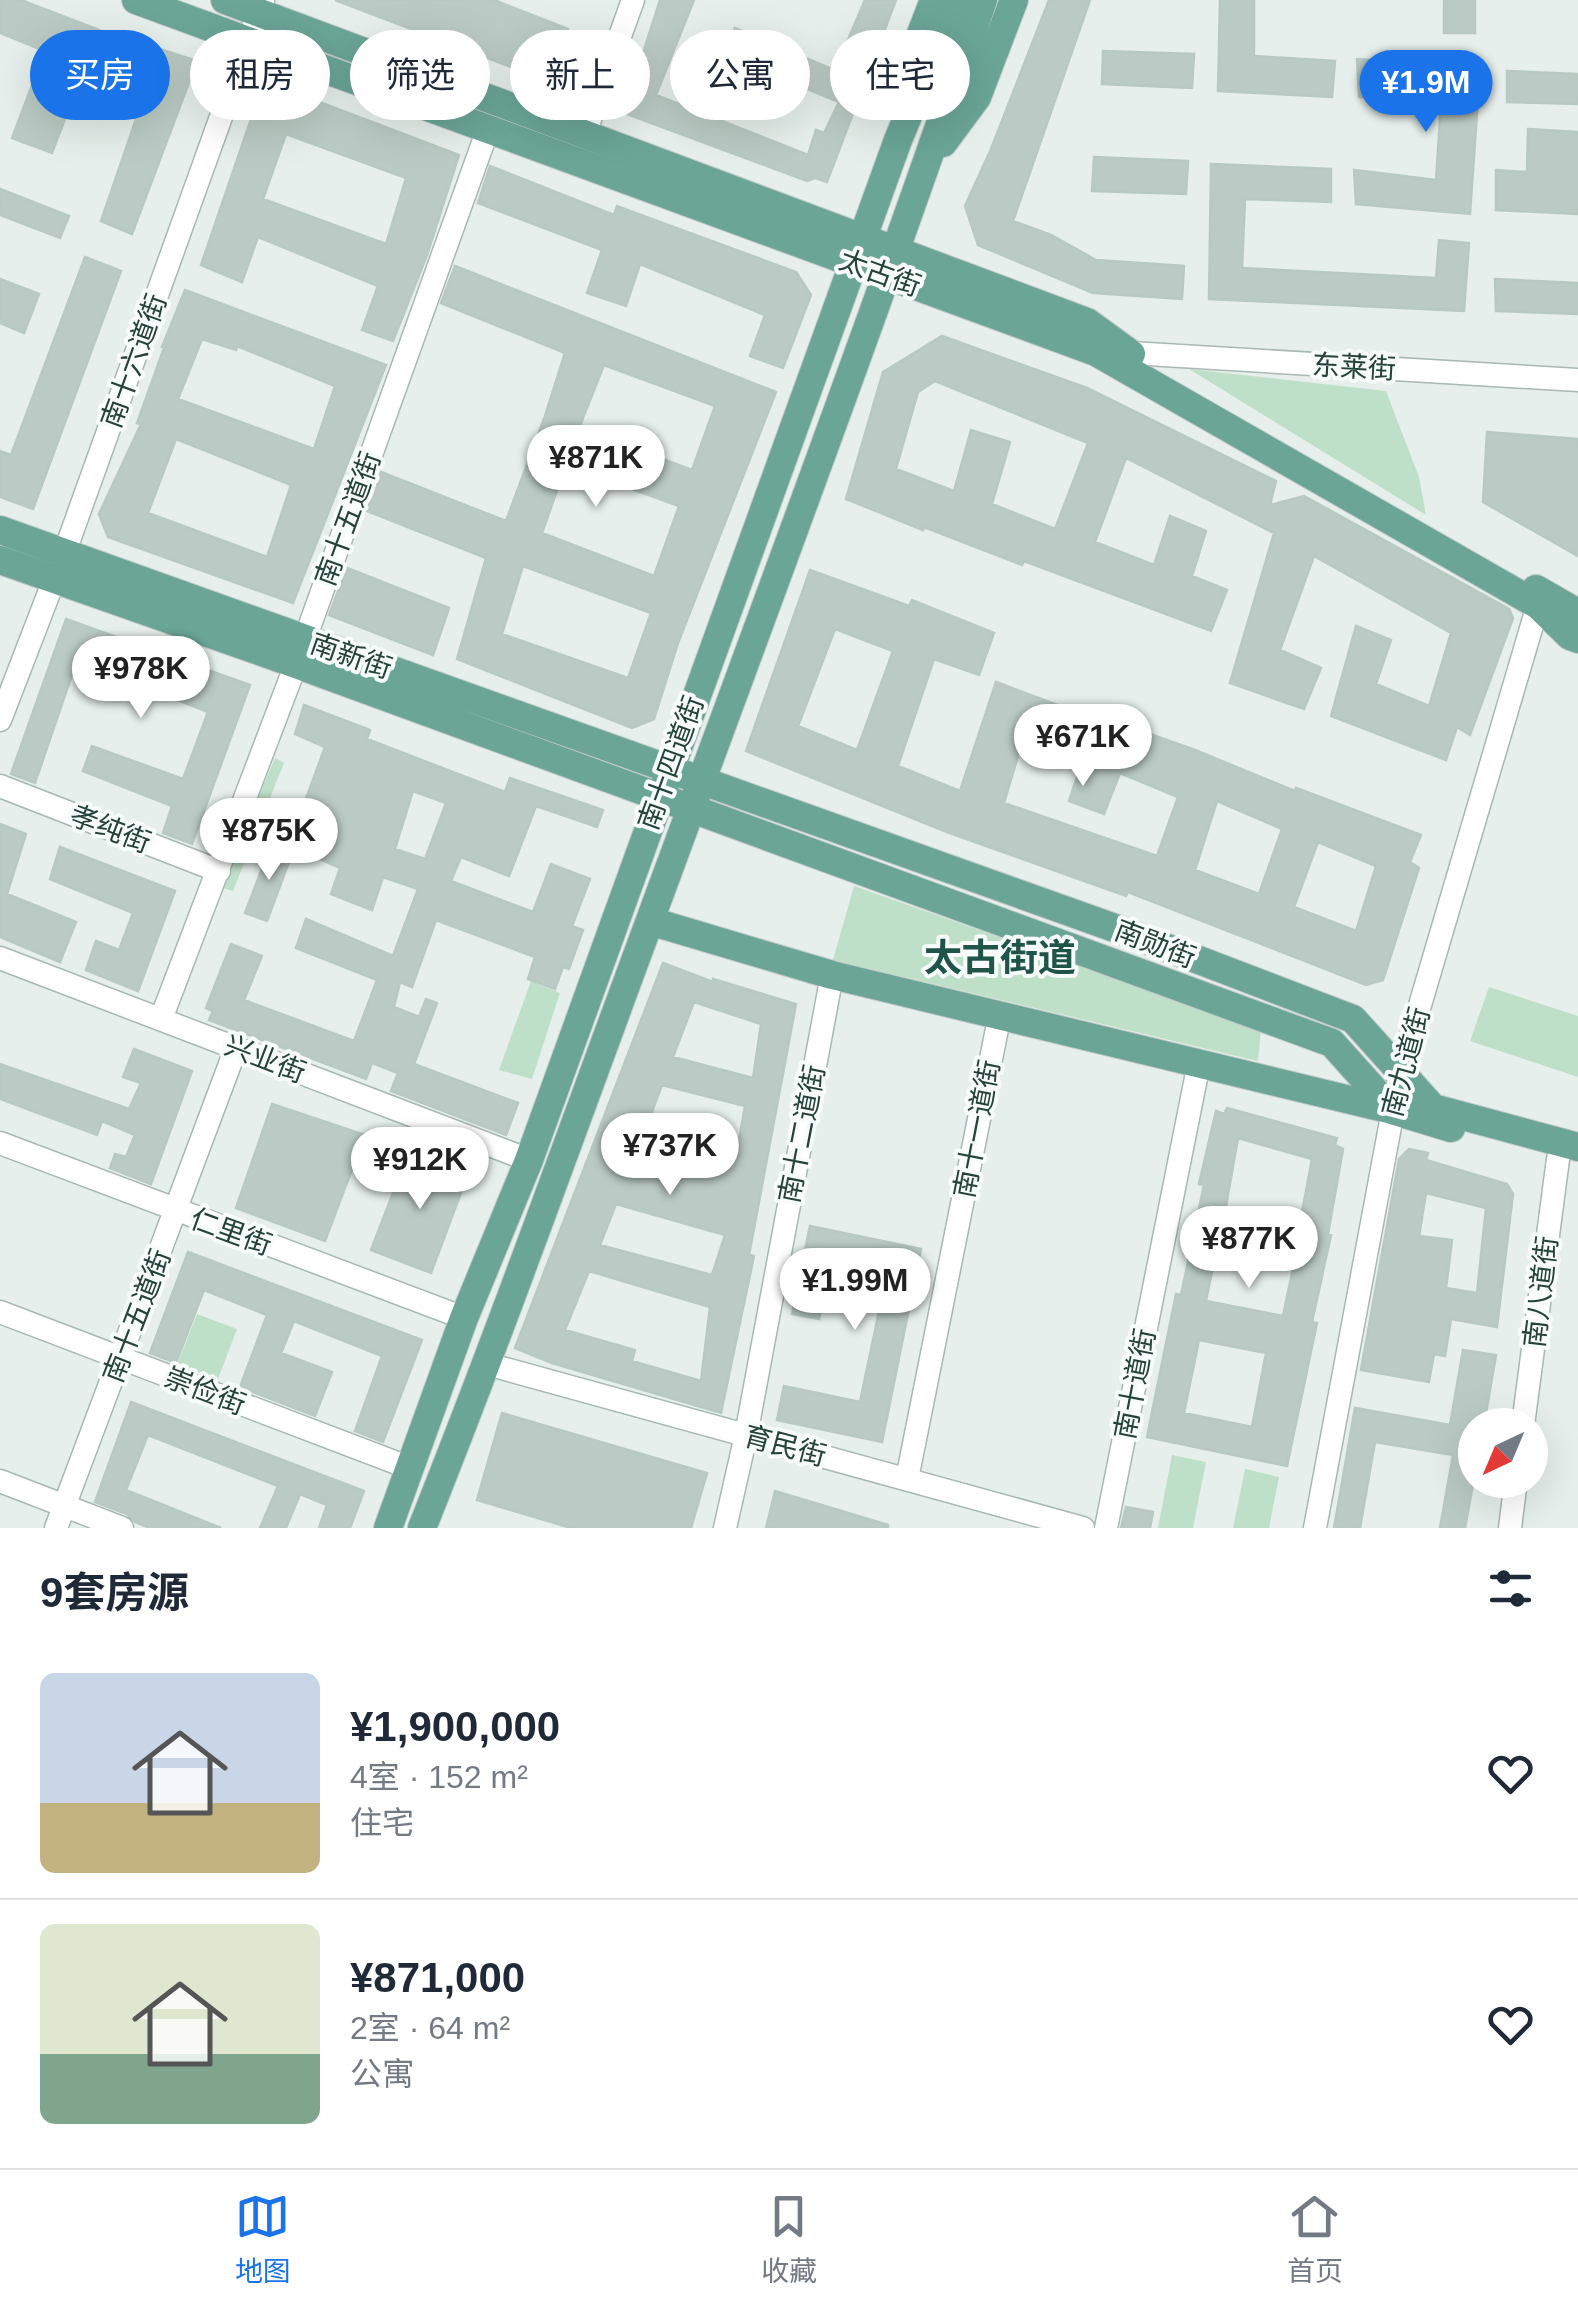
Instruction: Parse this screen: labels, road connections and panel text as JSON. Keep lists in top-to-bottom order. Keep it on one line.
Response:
{"streets":{"main road":["太古街","南新街","南十四道街","南勋街"],"street":["南十六道街","东莱街","南十五道街","孝纯街","兴业街","南九道街","南十一道街","南十二道街","仁里街","南八道街","南十道街","崇俭街","育民街"]},"crossings":[["太古街","南十六道街"],["太古街","东莱街"],["太古街","南十五道街"],["太古街","南十四道街"],["太古街","南九道街"],["南十六道街","南新街"],["南十五道街","南新街"],["南十五道街","孝纯街"],["南十五道街","兴业街"],["南十五道街","仁里街"],["南十五道街","崇俭街"],["南新街","南十四道街"],["南新街","南勋街"],["南十四道街","兴业街"],["南十四道街","仁里街"],["南十四道街","崇俭街"],["南勋街","南九道街"],["南勋街","南八道街"],["南十一道街","育民街"],["南十二道街","育民街"]],"districts":["太古街道"],"north":"bottom left","page":{"chip":["买房","租房","筛选","新上","公寓","住宅"],"price":["¥1.9M","¥871K","¥978K","¥671K","¥875K","¥737K","¥912K","¥877K","¥1.99M"],"heading":"9套房源","list":[{"name":"¥1,900,000","note":"4室 · 152 m² · 住宅"},{"name":"¥871,000","note":"2室 · 64 m² · 公寓"}],"tabs":["地图","收藏","首页"]}}
